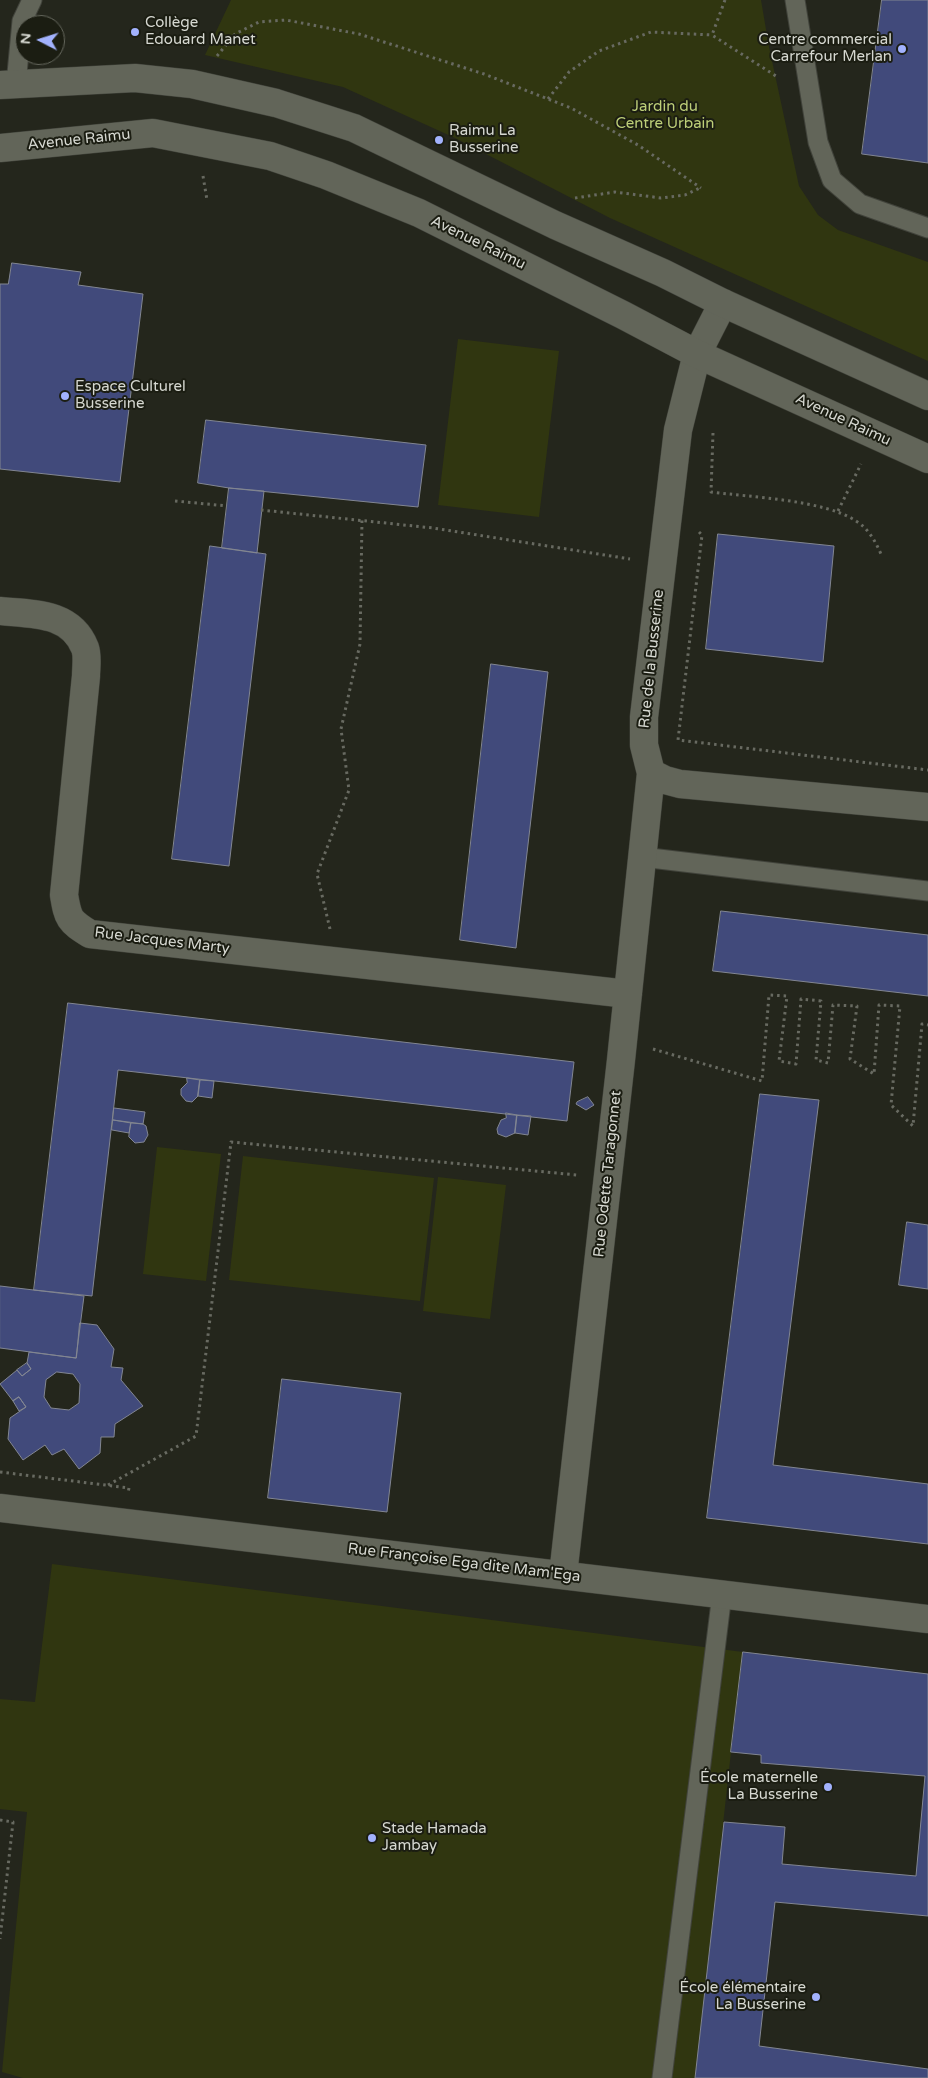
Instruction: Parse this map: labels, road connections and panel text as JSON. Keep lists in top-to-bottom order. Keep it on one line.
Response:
{"streets":{"street":["Avenue Raimu","Rue de la Busserine","Rue Jacques Marty","Rue Odette Taragonnet","Rue Françoise Ega dite Mam'Ega"]},"crossings":[["Avenue Raimu","Rue de la Busserine"],["Rue de la Busserine","Rue Odette Taragonnet"],["Rue Jacques Marty","Rue Odette Taragonnet"],["Rue Odette Taragonnet","Rue Françoise Ega dite Mam'Ega"]],"parks":["Jardin du Centre Urbain"],"places":["Collège Edouard Manet","Centre commercial Carrefour Merlan","Raimu La Busserine","Espace Culturel Busserine","École maternelle La Busserine","Stade Hamada Jambay","École élémentaire La Busserine"],"north":"left"}
